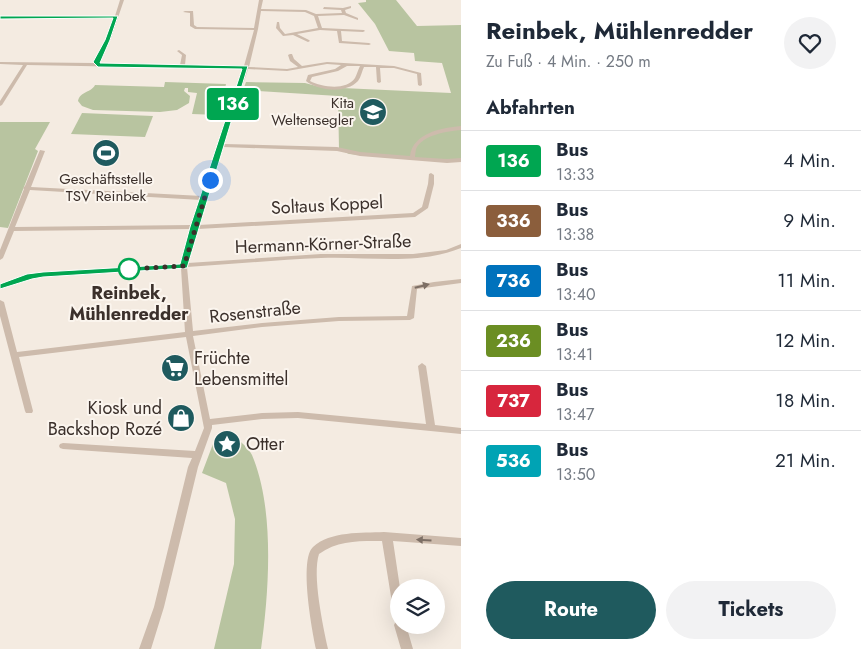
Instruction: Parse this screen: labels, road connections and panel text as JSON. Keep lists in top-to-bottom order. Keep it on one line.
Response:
{"streets":{"street":["Soltaus Koppel","Hermann-Körner-Straße","Rosenstraße"]},"one_way":["Rosenstraße"],"places":{"school or university":["Kita Weltensegler"],"sports":["Geschäftsstelle TSV Reinbek"],"other":["Reinbek, Mühlenredder"],"supermarket":["Früchte Lebensmittel"],"shop":["Kiosk und Backshop Rozé"],"place":["Otter"]},"lines":["bus line 136"],"page":{"on_map":"136","heading":[["Reinbek, Mühlenredder","Zu Fuß · 4 Min. · 250 m"],"Abfahrten"],"list":[{"mark":"136","name":"Bus","note":"13:33","value":"4 Min."},{"mark":"336","name":"Bus","note":"13:38","value":"9 Min."},{"mark":"736","name":"Bus","note":"13:40","value":"11 Min."},{"mark":"236","name":"Bus","note":"13:41","value":"12 Min."},{"mark":"737","name":"Bus","note":"13:47","value":"18 Min."},{"mark":"536","name":"Bus","note":"13:50","value":"21 Min."}],"buttons":["Route","Tickets"]}}
